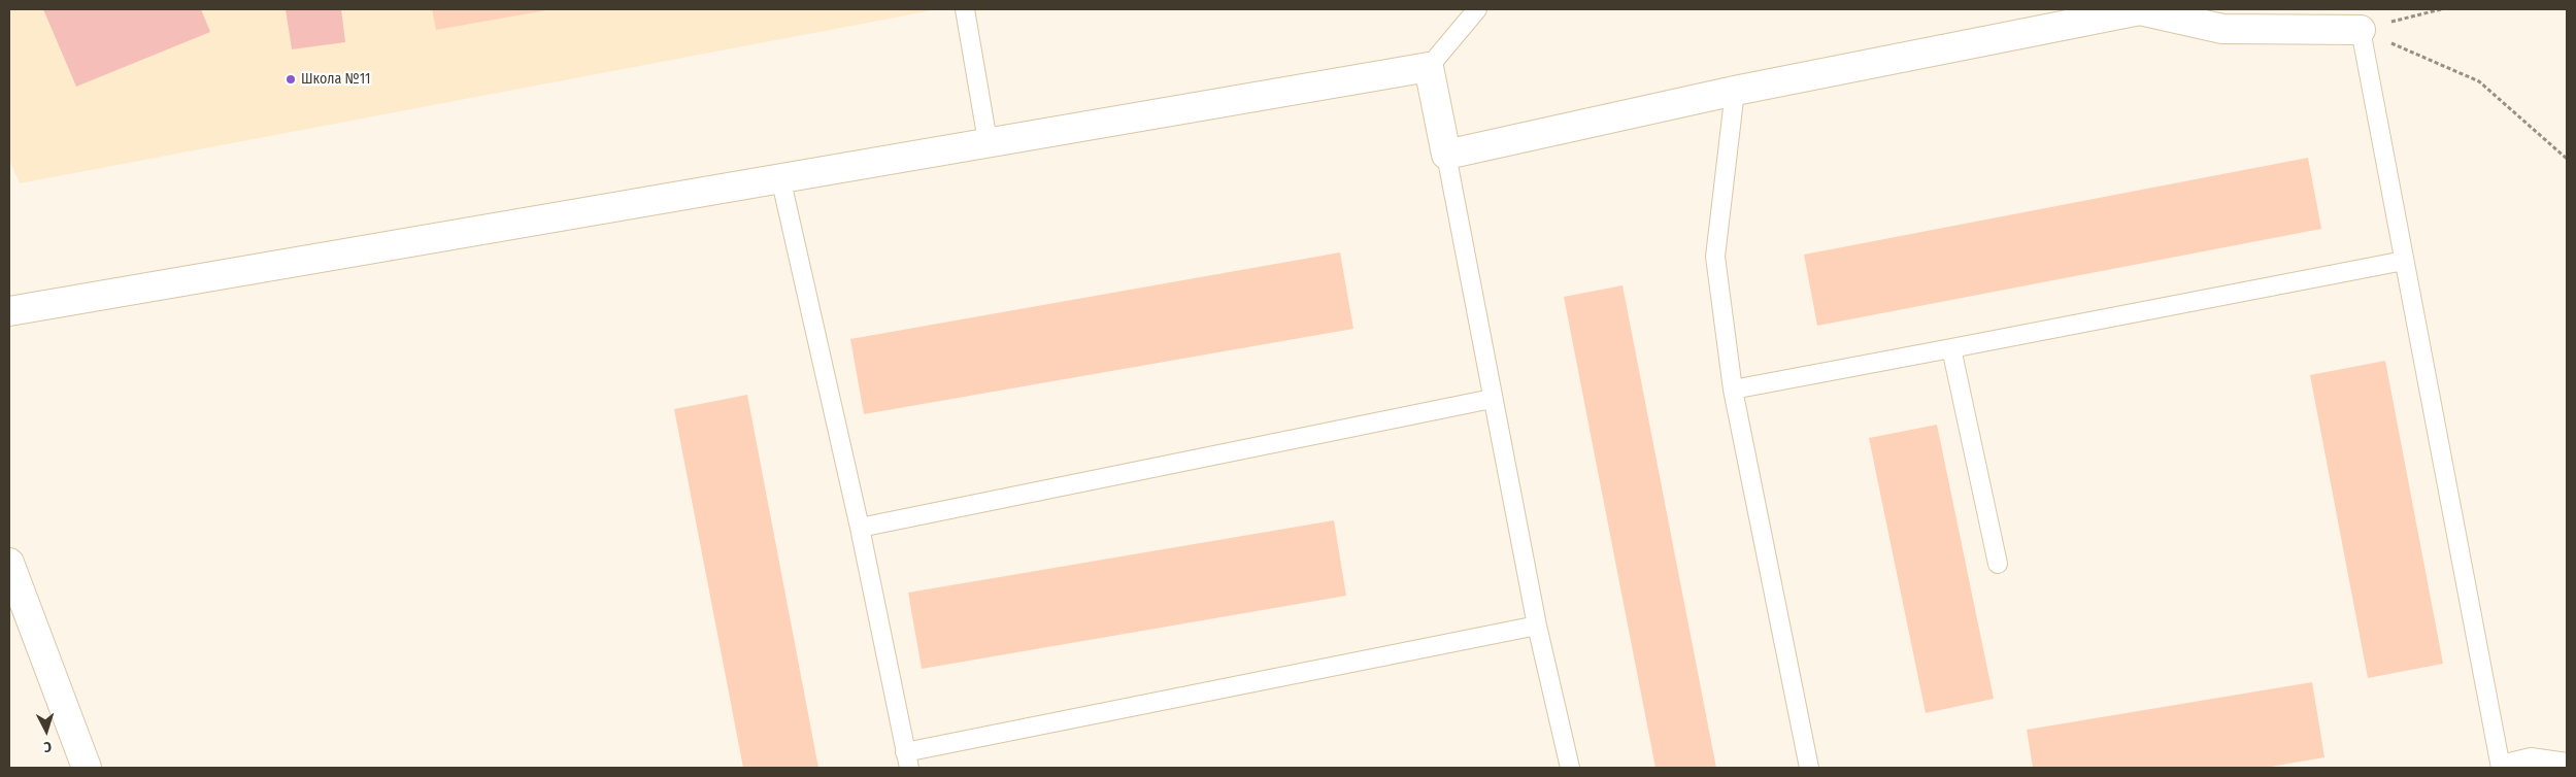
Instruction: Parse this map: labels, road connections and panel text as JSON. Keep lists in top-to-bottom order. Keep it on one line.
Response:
{"places":["Школа №11"],"north":"bottom"}
